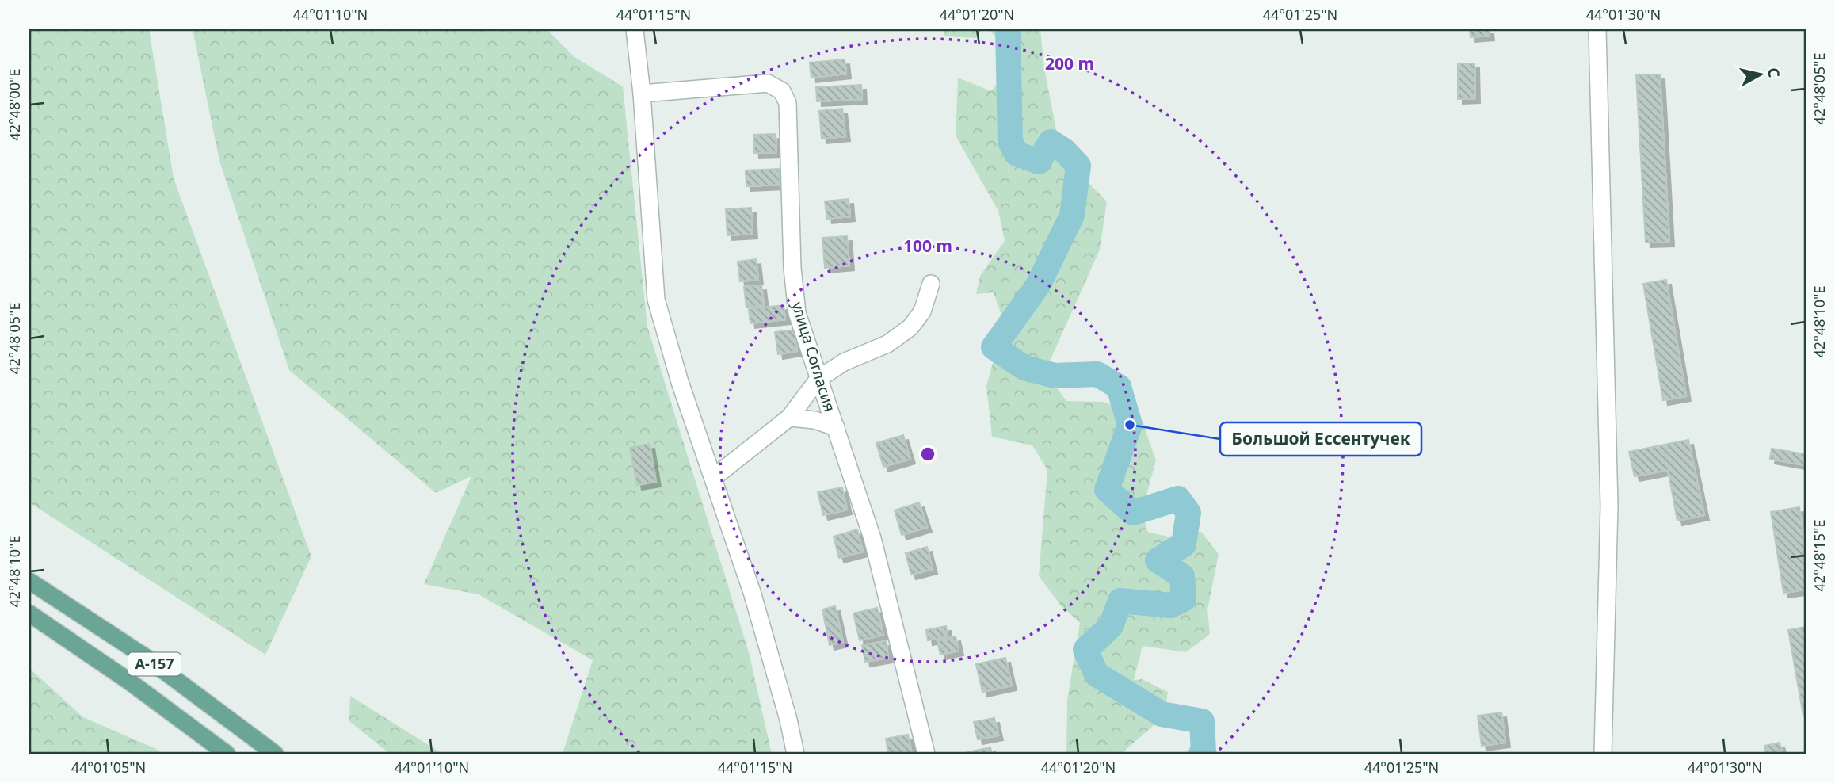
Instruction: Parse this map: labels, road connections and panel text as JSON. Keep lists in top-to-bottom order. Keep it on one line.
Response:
{"streets":{"main road":["А-157"],"street":["улица Согласия"]},"places":["Большой Ессентучек"],"north":"right","coordinates":["44°01'10\"N","44°01'15\"N","44°01'20\"N","44°01'25\"N","44°01'30\"N","42°48'05\"E","42°48'00\"E","42°48'10\"E","42°48'15\"E","44°01'05\"N"],"rings":["200 m","100 m"]}
